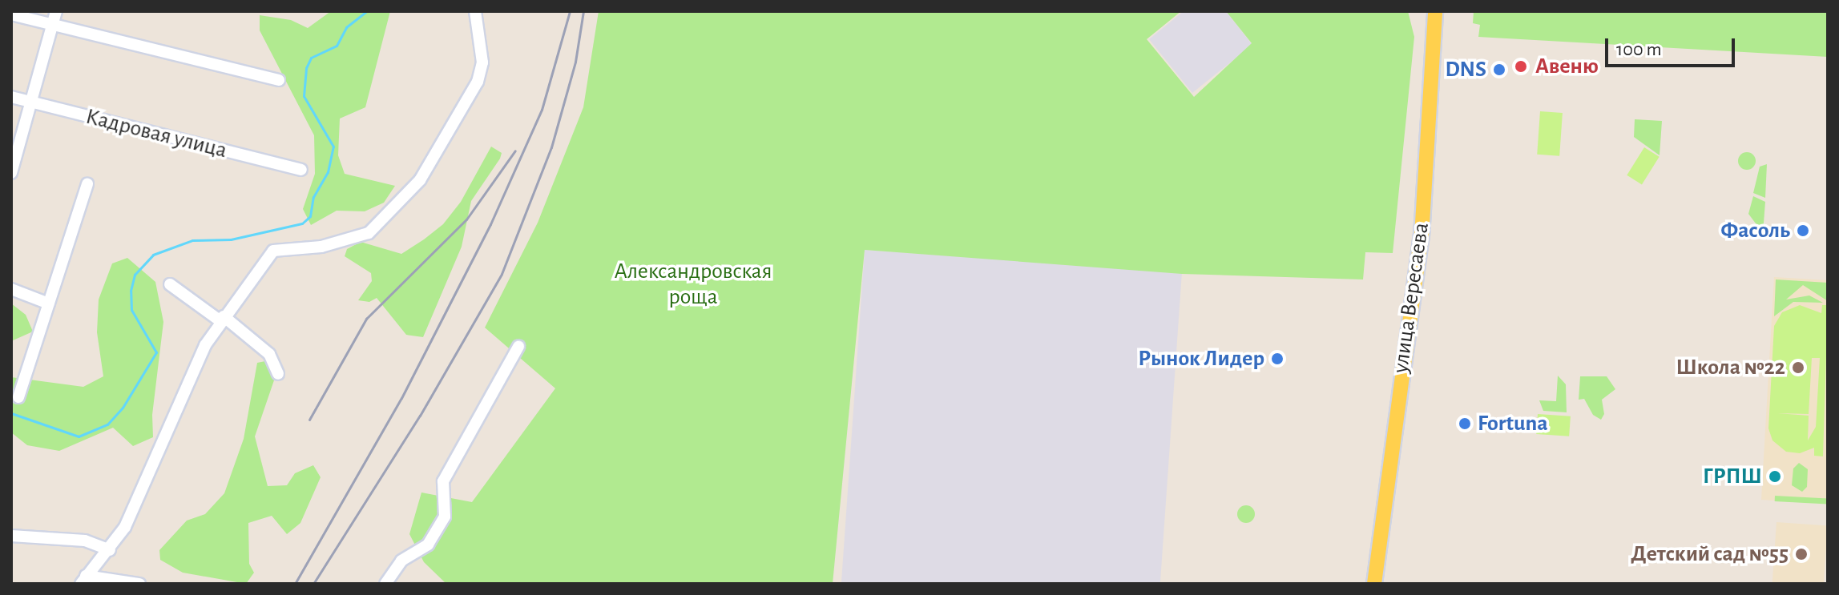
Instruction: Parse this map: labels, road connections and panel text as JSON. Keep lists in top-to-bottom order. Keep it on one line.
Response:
{"streets":{"main road":["улица Вересаева"],"street":["Кадровая улица"]},"parks":["Александровская роща"],"places":["Авеню","DNS","Фасоль","Рынок Лидер","Школа №22","Fortuna","ГРПШ","Детский сад №55"],"scale_bar":"100 m"}
